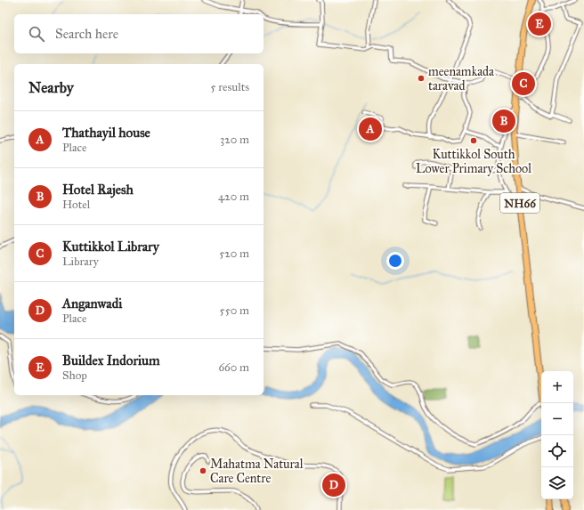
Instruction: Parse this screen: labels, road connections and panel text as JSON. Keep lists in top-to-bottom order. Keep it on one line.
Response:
{"streets":{"highway":["NH66"]},"places":["meenamkada taravad","Kuttikkol South Lower Primary School","Mahatma Natural Care Centre"],"page":{"pins":["E","C","B","A","D"],"search":"Search here","heading":["Nearby","5 results"],"list":[{"mark":"A","name":"Thathayil house","note":"Place","value":"320 m"},{"mark":"B","name":"Hotel Rajesh","note":"Hotel","value":"420 m"},{"mark":"C","name":"Kuttikkol Library","note":"Library","value":"520 m"},{"mark":"D","name":"Anganwadi","note":"Place","value":"550 m"},{"mark":"E","name":"Buildex Indorium","note":"Shop","value":"660 m"}],"map_buttons":["+","−"]}}
